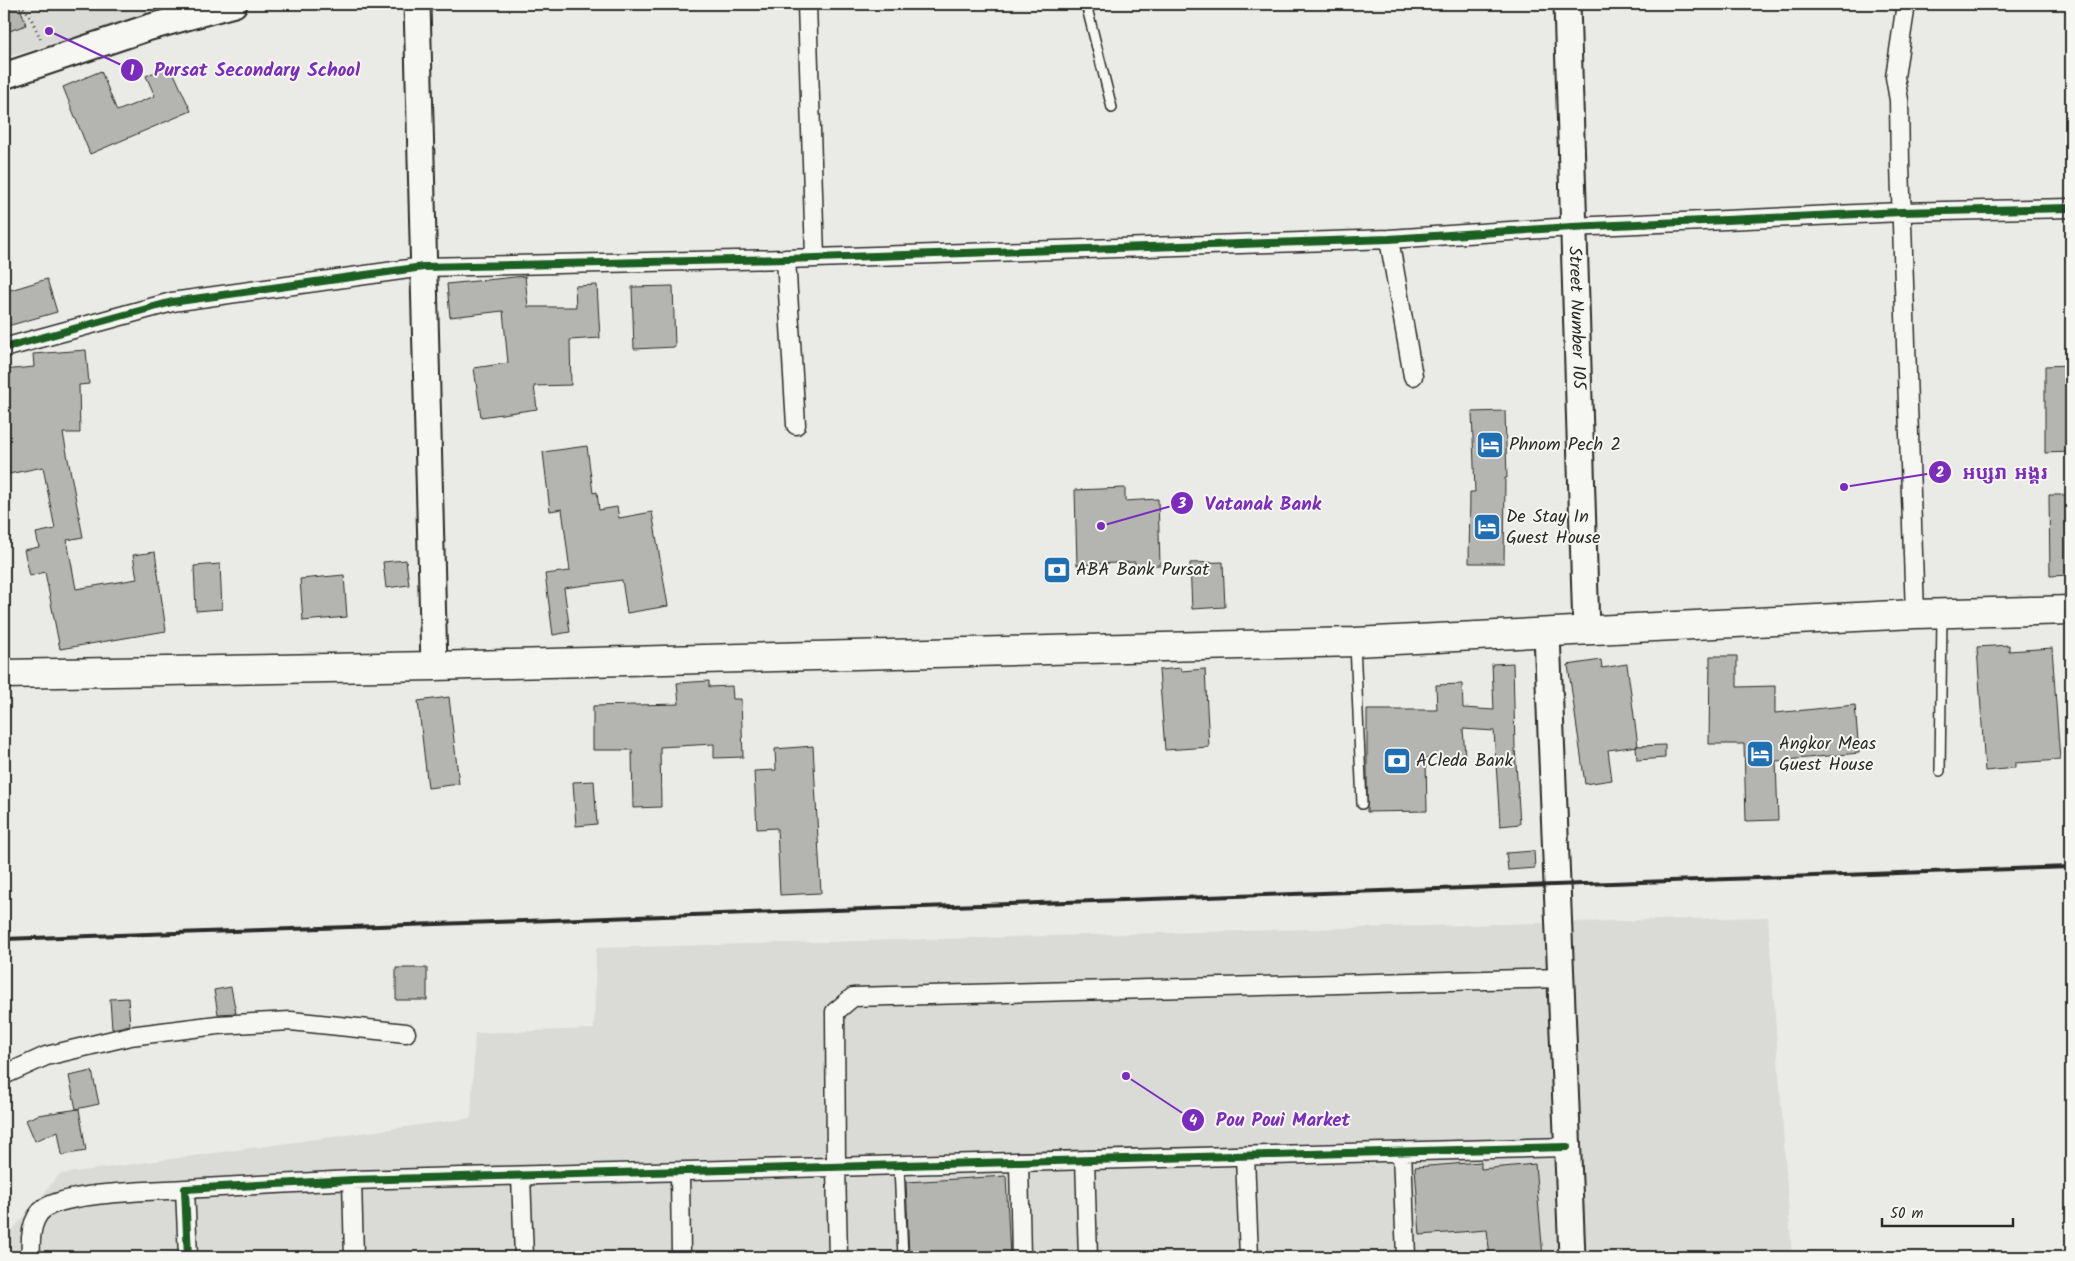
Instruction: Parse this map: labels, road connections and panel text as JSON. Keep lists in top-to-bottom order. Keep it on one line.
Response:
{"streets":{"street":["Street Number 105"]},"places":{"other":["Pursat Secondary School","អប្សរា អង្គរ","Vatanak Bank","Pou Poui Market"],"hotel":["Phnom Pech 2","De Stay In Guest House","Angkor Meas Guest House"],"bank":["ABA Bank Pursat","ACleda Bank"]},"scale_bar":"50 m"}
